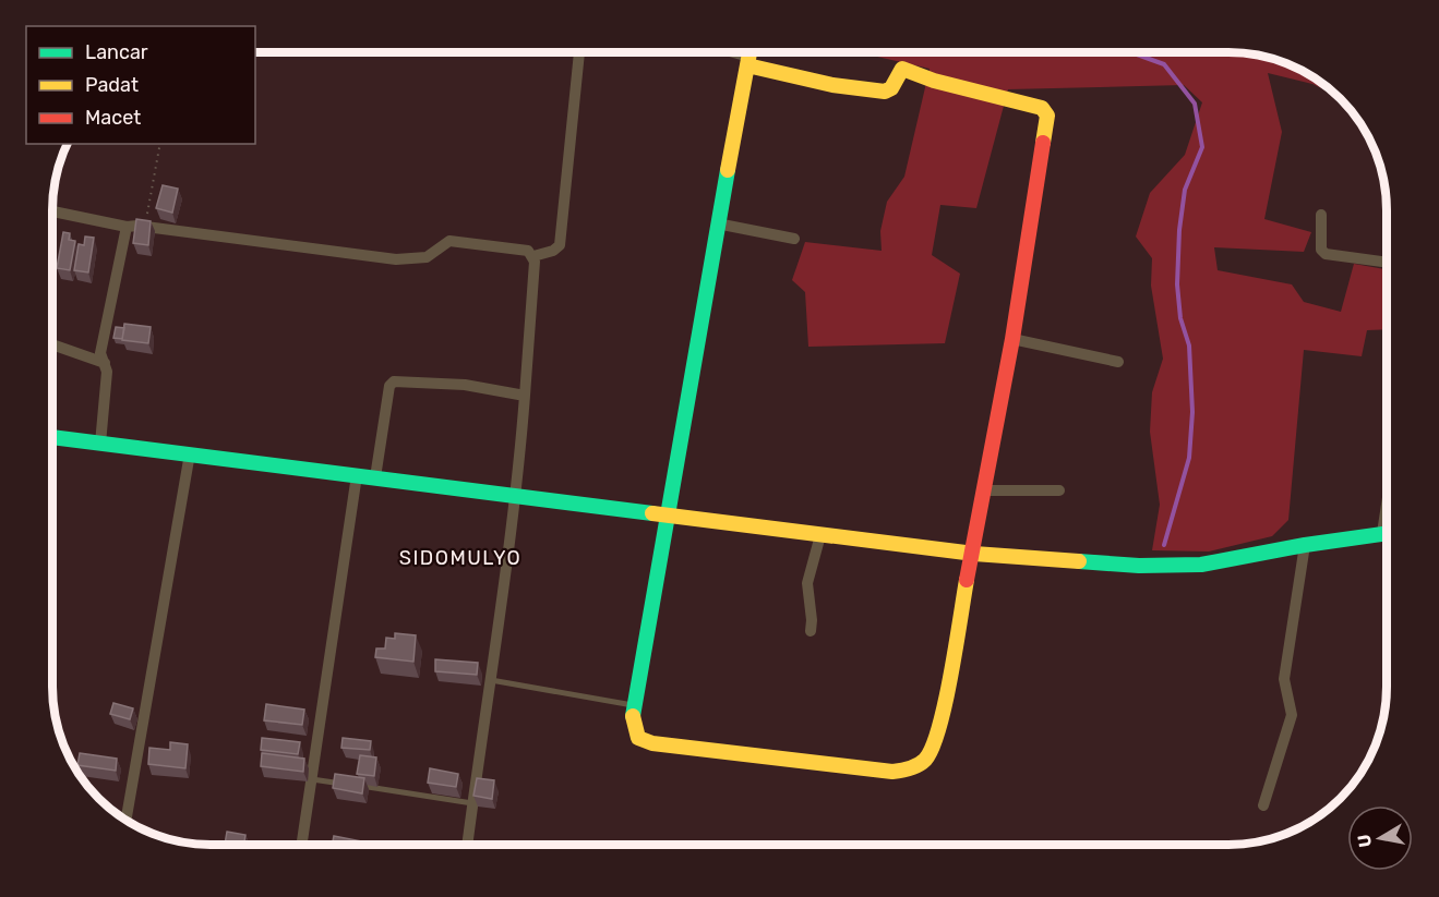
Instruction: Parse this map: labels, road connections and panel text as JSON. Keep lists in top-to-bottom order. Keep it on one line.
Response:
{"districts":["SIDOMULYO"],"legend":["Lancar","Padat","Macet"],"north":"left"}
